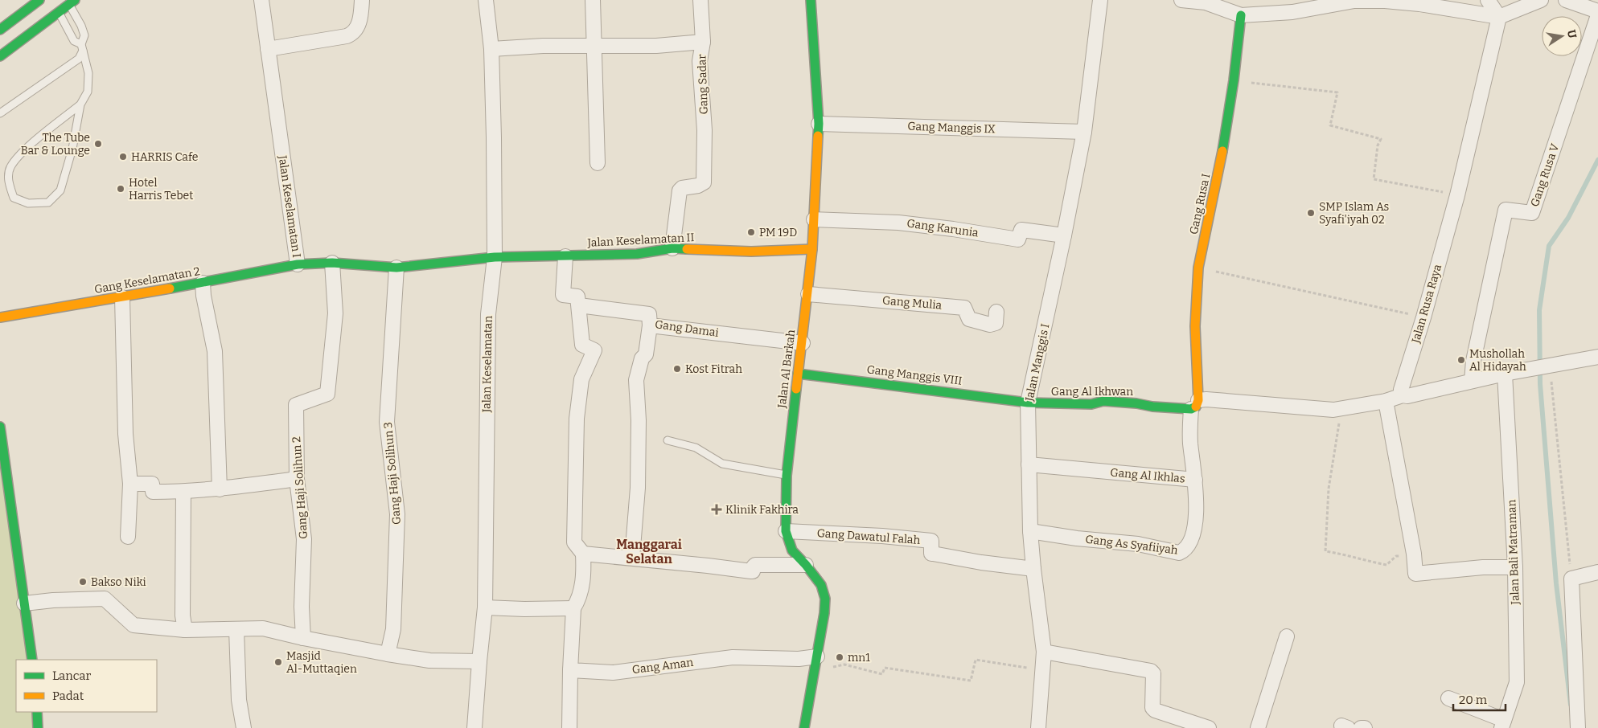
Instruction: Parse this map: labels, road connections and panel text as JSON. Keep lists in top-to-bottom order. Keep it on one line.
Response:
{"streets":{"street":["Gang Sadar","Gang Manggis IX","Gang Rusa V","Gang Rusa I","Jalan Keselamatan I","Gang Karunia","Jalan Keselamatan II","Gang Keselamatan 2","Gang Mulia","Jalan Rusa Raya","Gang Damai","Jalan Manggis I","Jalan Keselamatan","Jalan Al Barkah","Gang Manggis VIII","Gang Al Ikhwan","Gang Haji Solihun 3","Gang Al Ikhlas","Gang Haji Solihun 2","Gang Dawatul Falah","Gang As Syafiiyah","Jalan Bali Matraman","Gang Aman"]},"crossings":[["Gang Sadar","Jalan Keselamatan II"],["Gang Sadar","Jalan Keselamatan"],["Gang Manggis IX","Jalan Manggis I"],["Gang Manggis IX","Jalan Al Barkah"],["Gang Rusa I","Gang Al Ikhwan"],["Gang Rusa I","Gang Al Ikhlas"],["Jalan Keselamatan I","Jalan Keselamatan II"],["Jalan Keselamatan I","Gang Keselamatan 2"],["Jalan Keselamatan I","Jalan Keselamatan"],["Jalan Keselamatan I","Gang Haji Solihun 3"],["Jalan Keselamatan I","Gang Haji Solihun 2"],["Gang Karunia","Jalan Manggis I"],["Gang Karunia","Jalan Al Barkah"],["Jalan Keselamatan II","Jalan Keselamatan"],["Jalan Keselamatan II","Jalan Al Barkah"],["Gang Mulia","Jalan Al Barkah"],["Gang Damai","Jalan Al Barkah"],["Jalan Manggis I","Gang Manggis VIII"],["Jalan Manggis I","Gang Al Ikhwan"],["Jalan Manggis I","Gang Al Ikhlas"],["Jalan Manggis I","Gang Dawatul Falah"],["Jalan Manggis I","Gang As Syafiiyah"],["Jalan Al Barkah","Gang Manggis VIII"],["Jalan Al Barkah","Gang Dawatul Falah"],["Jalan Al Barkah","Gang Aman"],["Gang Manggis VIII","Gang Al Ikhwan"],["Gang Al Ikhwan","Gang Al Ikhlas"],["Gang Al Ikhlas","Gang As Syafiiyah"]],"districts":["Manggarai Selatan"],"places":{"other":["The Tube Bar & Lounge","HARRIS Cafe","Hotel Harris Tebet","SMP Islam As Syafi'iyah 02","PM 19D","Mushollah Al Hidayah","Kost Fitrah","Bakso Niki","mn1","Masjid Al-Muttaqien"],"health":["Klinik Fakhira"]},"legend":["Lancar","Padat"],"scale_bar":"20 m","north":"right"}
